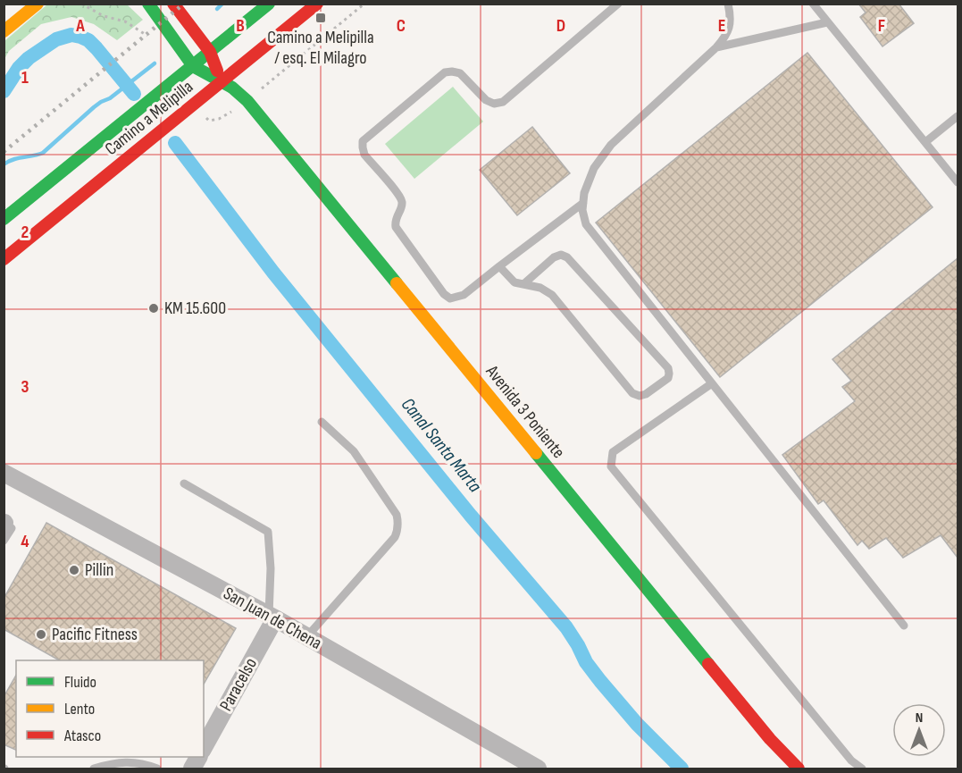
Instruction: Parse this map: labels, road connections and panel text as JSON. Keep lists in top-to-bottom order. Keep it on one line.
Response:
{"streets":{"main road":["Camino a Melipilla","Avenida 3 Poniente"],"street":["San Juan de Chena","Paracelso"]},"crossings":[["Camino a Melipilla","Avenida 3 Poniente"],["San Juan de Chena","Paracelso"]],"water":["Canal Santa Marta"],"places":{"transit":["Camino a Melipilla / esq. El Milagro"],"other":["KM 15.600","Pillin","Pacific Fitness"]},"legend":["Fluido","Lento","Atasco"],"north":"top","grid":{"columns":["A","B","C","D","E","F"],"rows":["1","2","3","4"]}}
